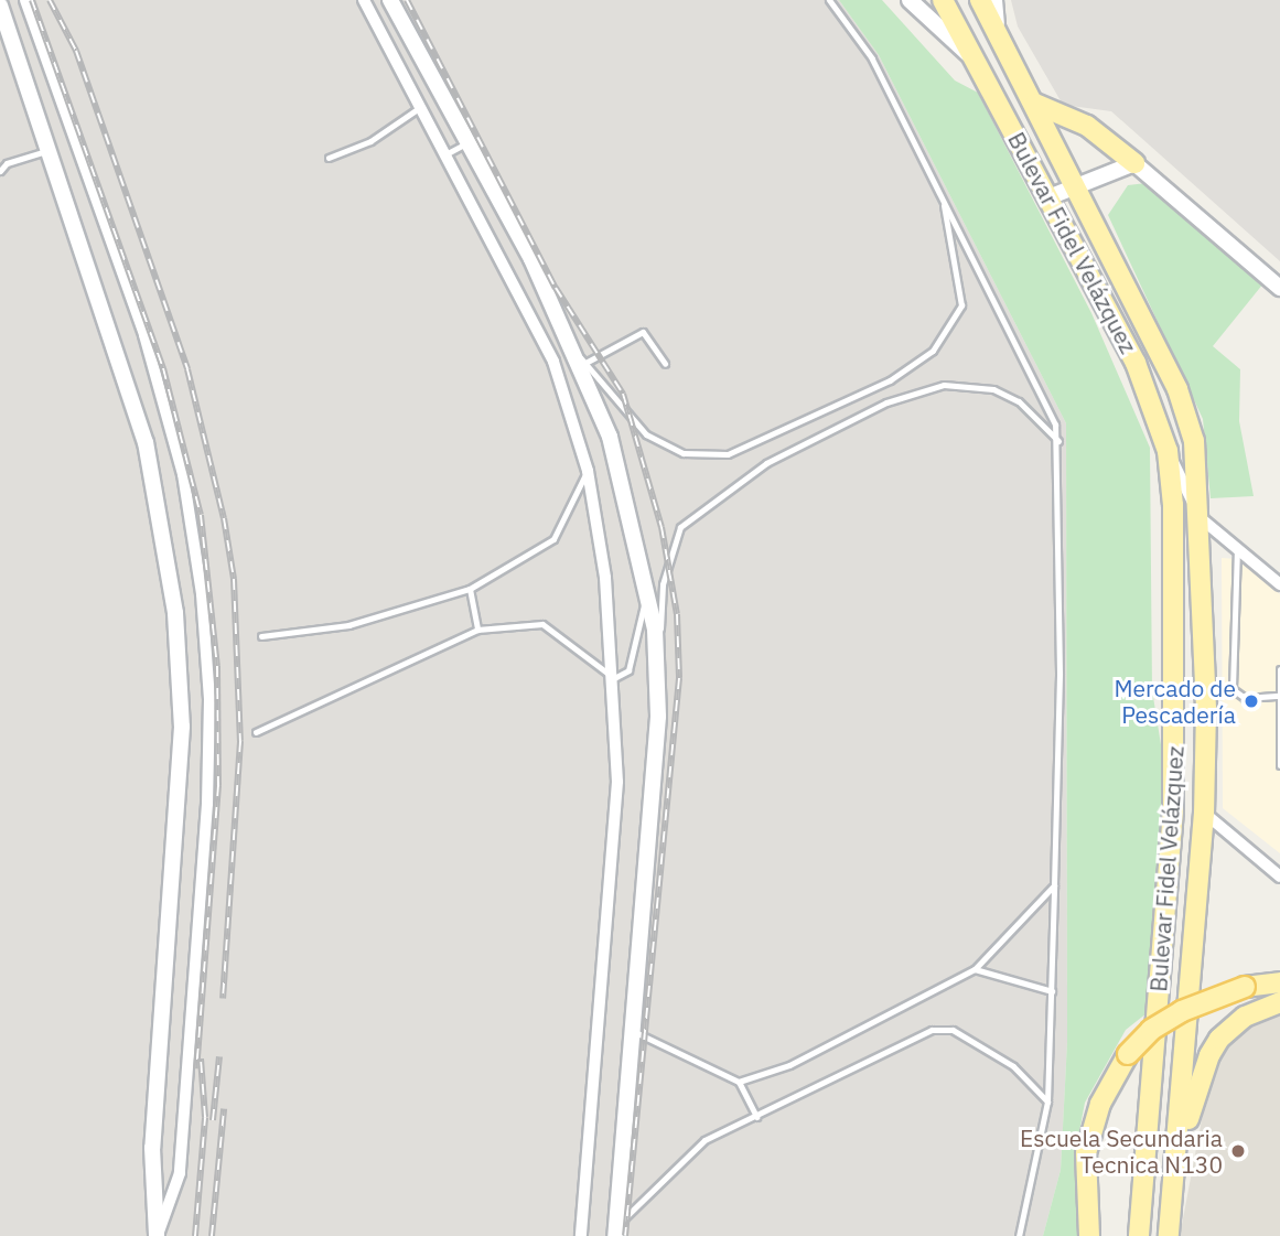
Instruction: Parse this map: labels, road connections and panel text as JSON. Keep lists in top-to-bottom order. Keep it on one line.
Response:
{"streets":{"main road":["Bulevar Fidel Velázquez"]},"places":["Mercado de Pescadería","Escuela Secundaria Tecnica N130"]}
